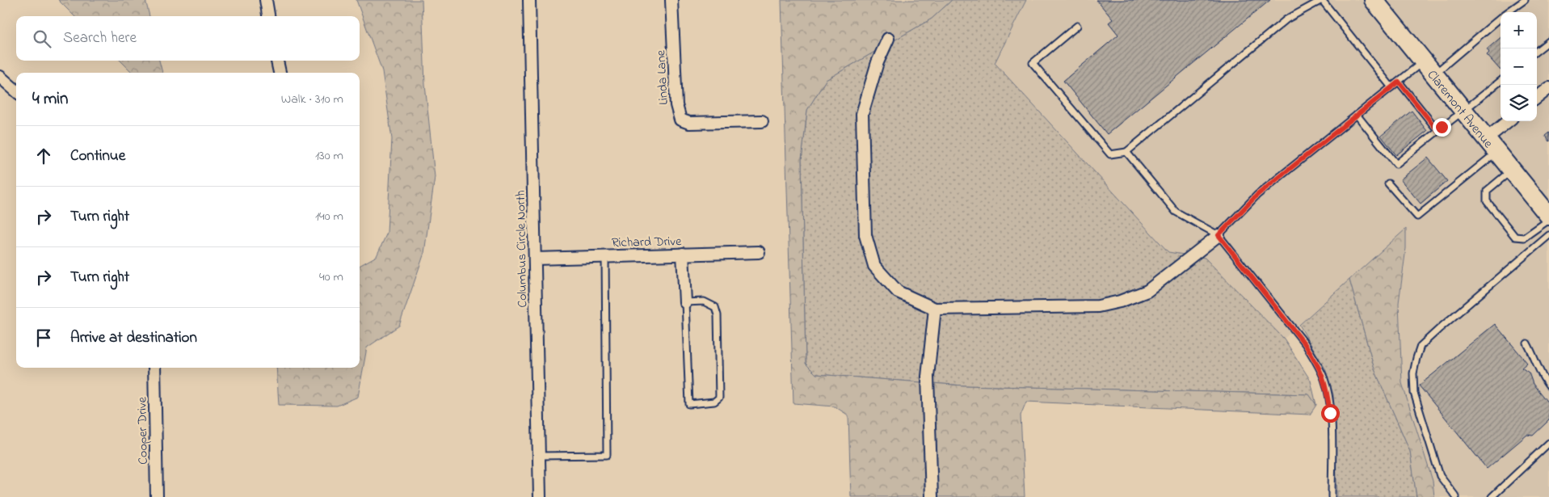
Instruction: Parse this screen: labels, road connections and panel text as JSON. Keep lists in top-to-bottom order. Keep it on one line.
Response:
{"streets":{"main road":["Claremont Avenue"],"street":["Linda Lane","Richard Drive","Columbus Circle North","Cooper Drive"]},"crossings":[["Richard Drive","Columbus Circle North"]],"page":{"map_buttons":["+","−"],"search":"Search here","heading":["4 min","Walk · 310 m"],"list":[["Continue","130 m"],["Turn right","140 m"],["Turn right","40 m"],"Arrive at destination"]}}
